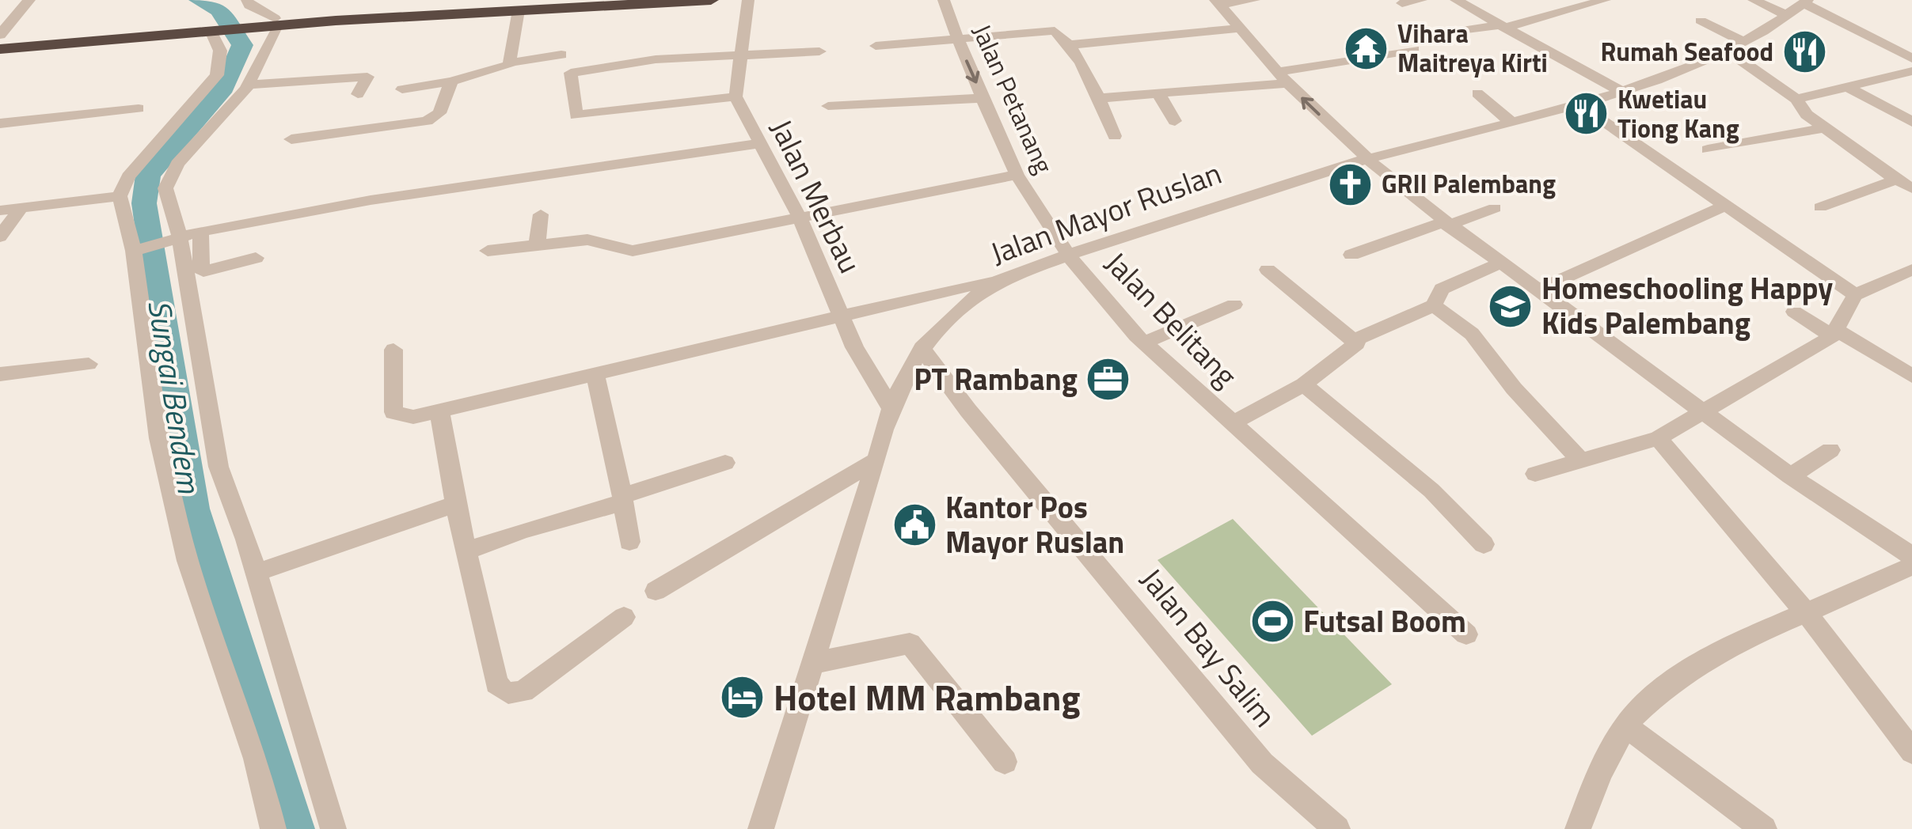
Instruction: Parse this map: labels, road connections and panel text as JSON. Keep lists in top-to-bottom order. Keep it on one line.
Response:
{"streets":{"street":["Jalan Petanang","Jalan Merbau","Jalan Mayor Ruslan","Jalan Belitang","Jalan Bay Salim"]},"crossings":[["Jalan Petanang","Jalan Mayor Ruslan"],["Jalan Petanang","Jalan Belitang"],["Jalan Merbau","Jalan Mayor Ruslan"],["Jalan Mayor Ruslan","Jalan Belitang"],["Jalan Mayor Ruslan","Jalan Bay Salim"]],"water":["Sungai Bendem"],"places":{"temple":["Vihara Maitreya Kirti"],"restaurant":["Rumah Seafood","Kwetiau Tiong Kang"],"church":["GRII Palembang"],"school or university":["Homeschooling Happy Kids Palembang"],"office":["PT Rambang"],"public building":["Kantor Pos Mayor Ruslan"],"sports":["Futsal Boom"],"hotel":["Hotel MM Rambang"]}}
